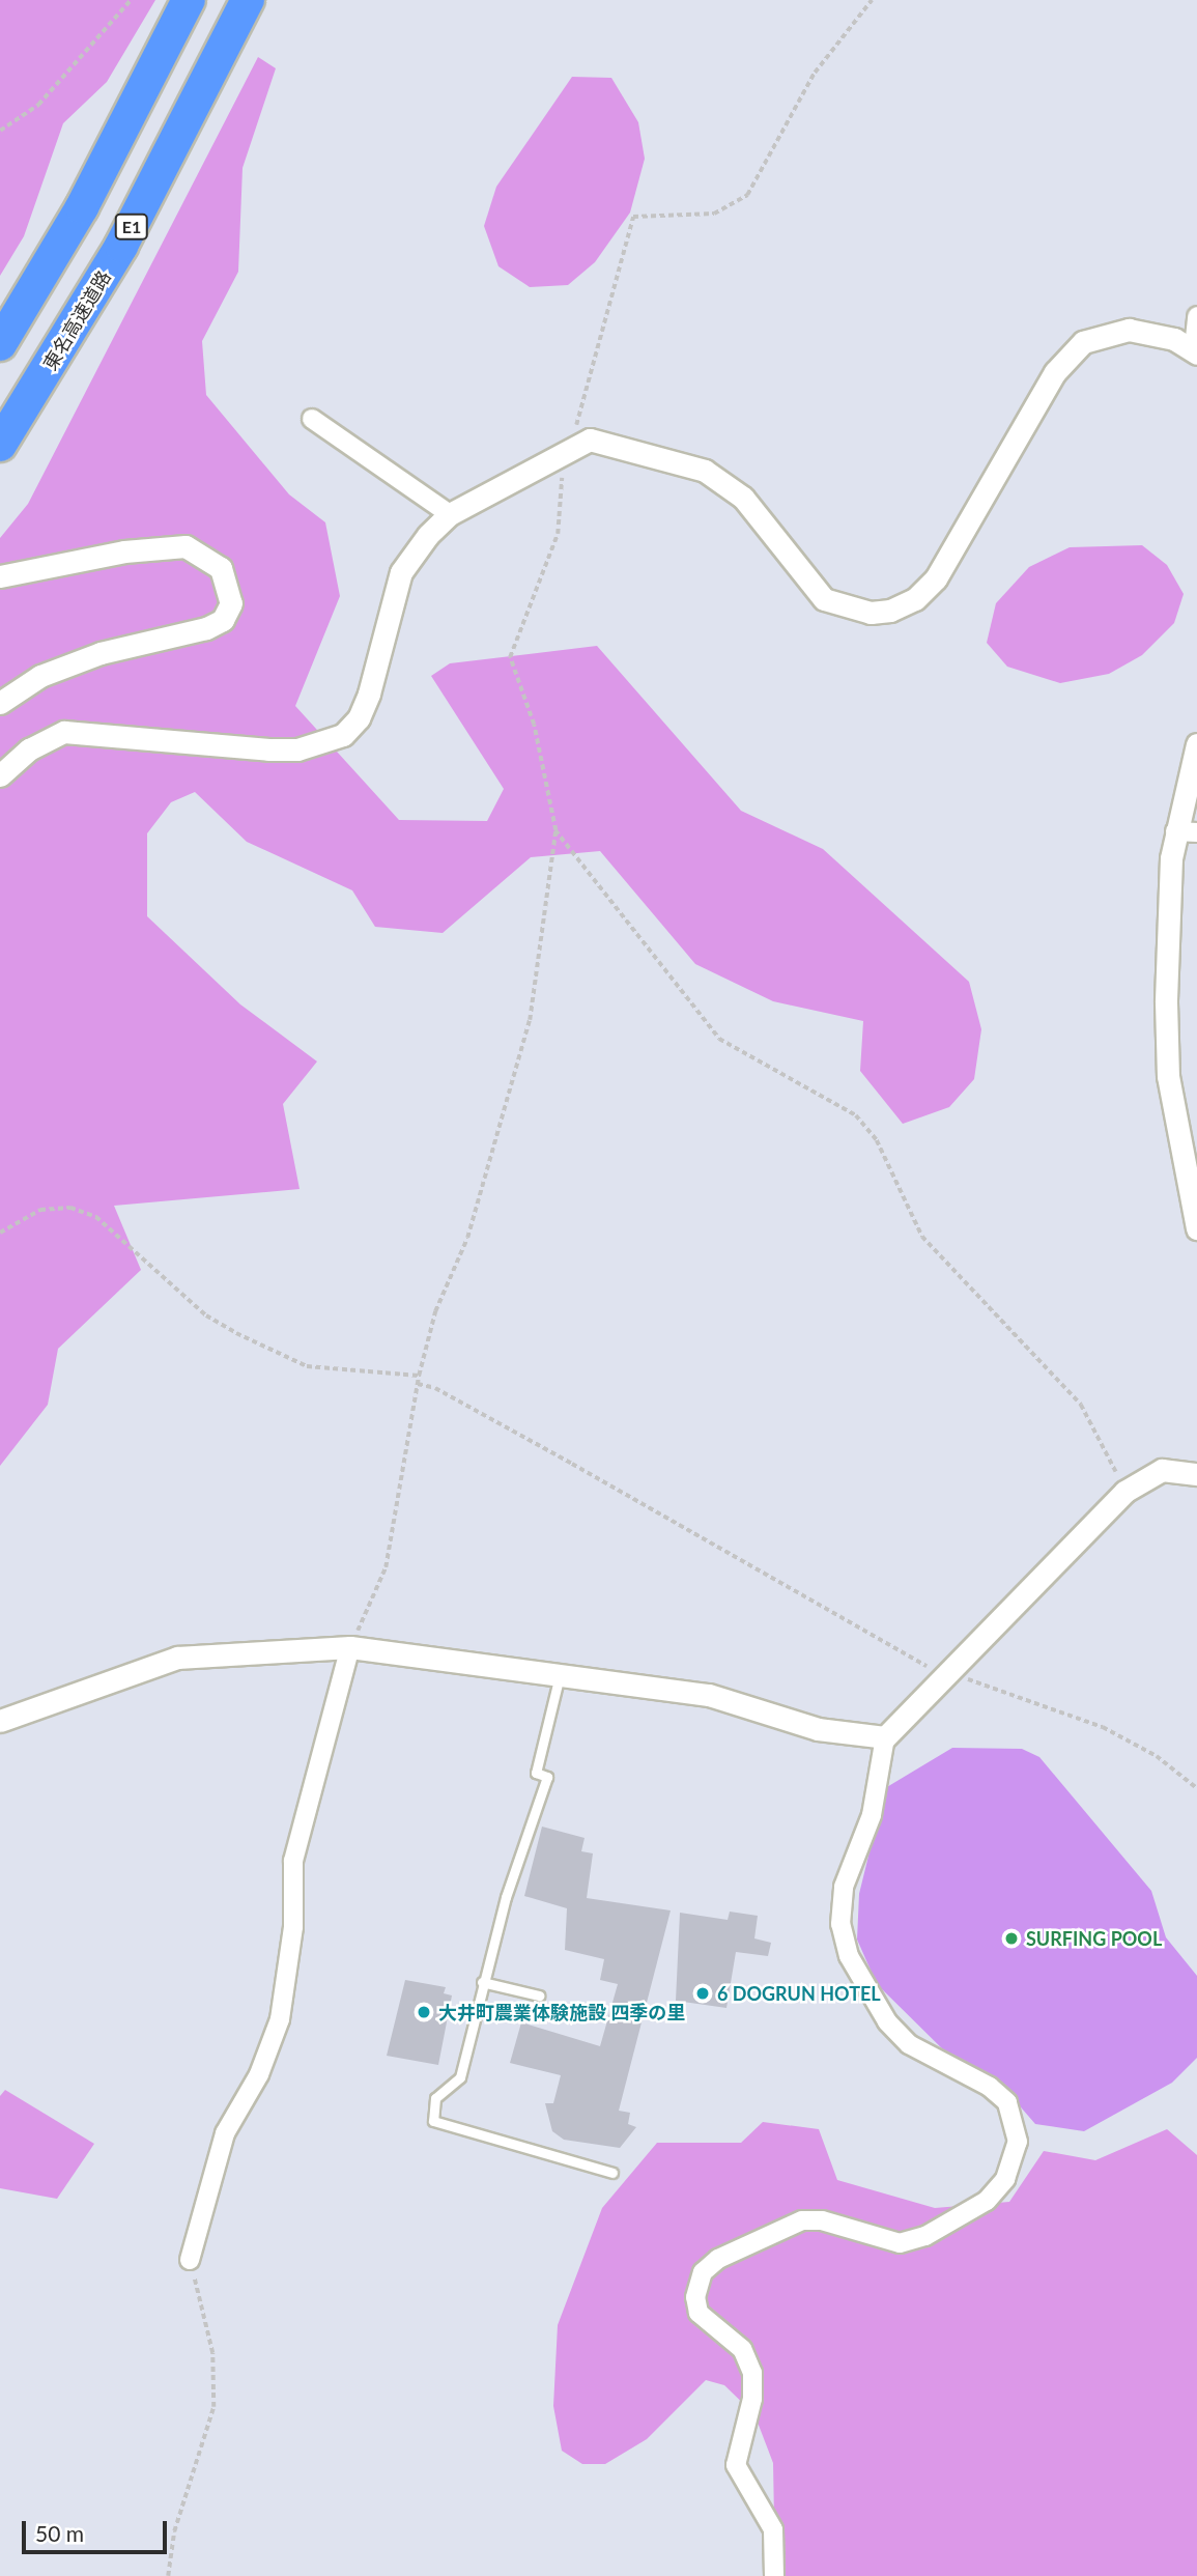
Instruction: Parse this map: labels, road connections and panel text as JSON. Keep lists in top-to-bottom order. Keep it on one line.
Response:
{"streets":{"highway":["E1","東名高速道路"]},"places":["SURFING POOL","6 DOGRUN HOTEL","大井町農業体験施設 四季の里"],"scale_bar":"50 m"}
